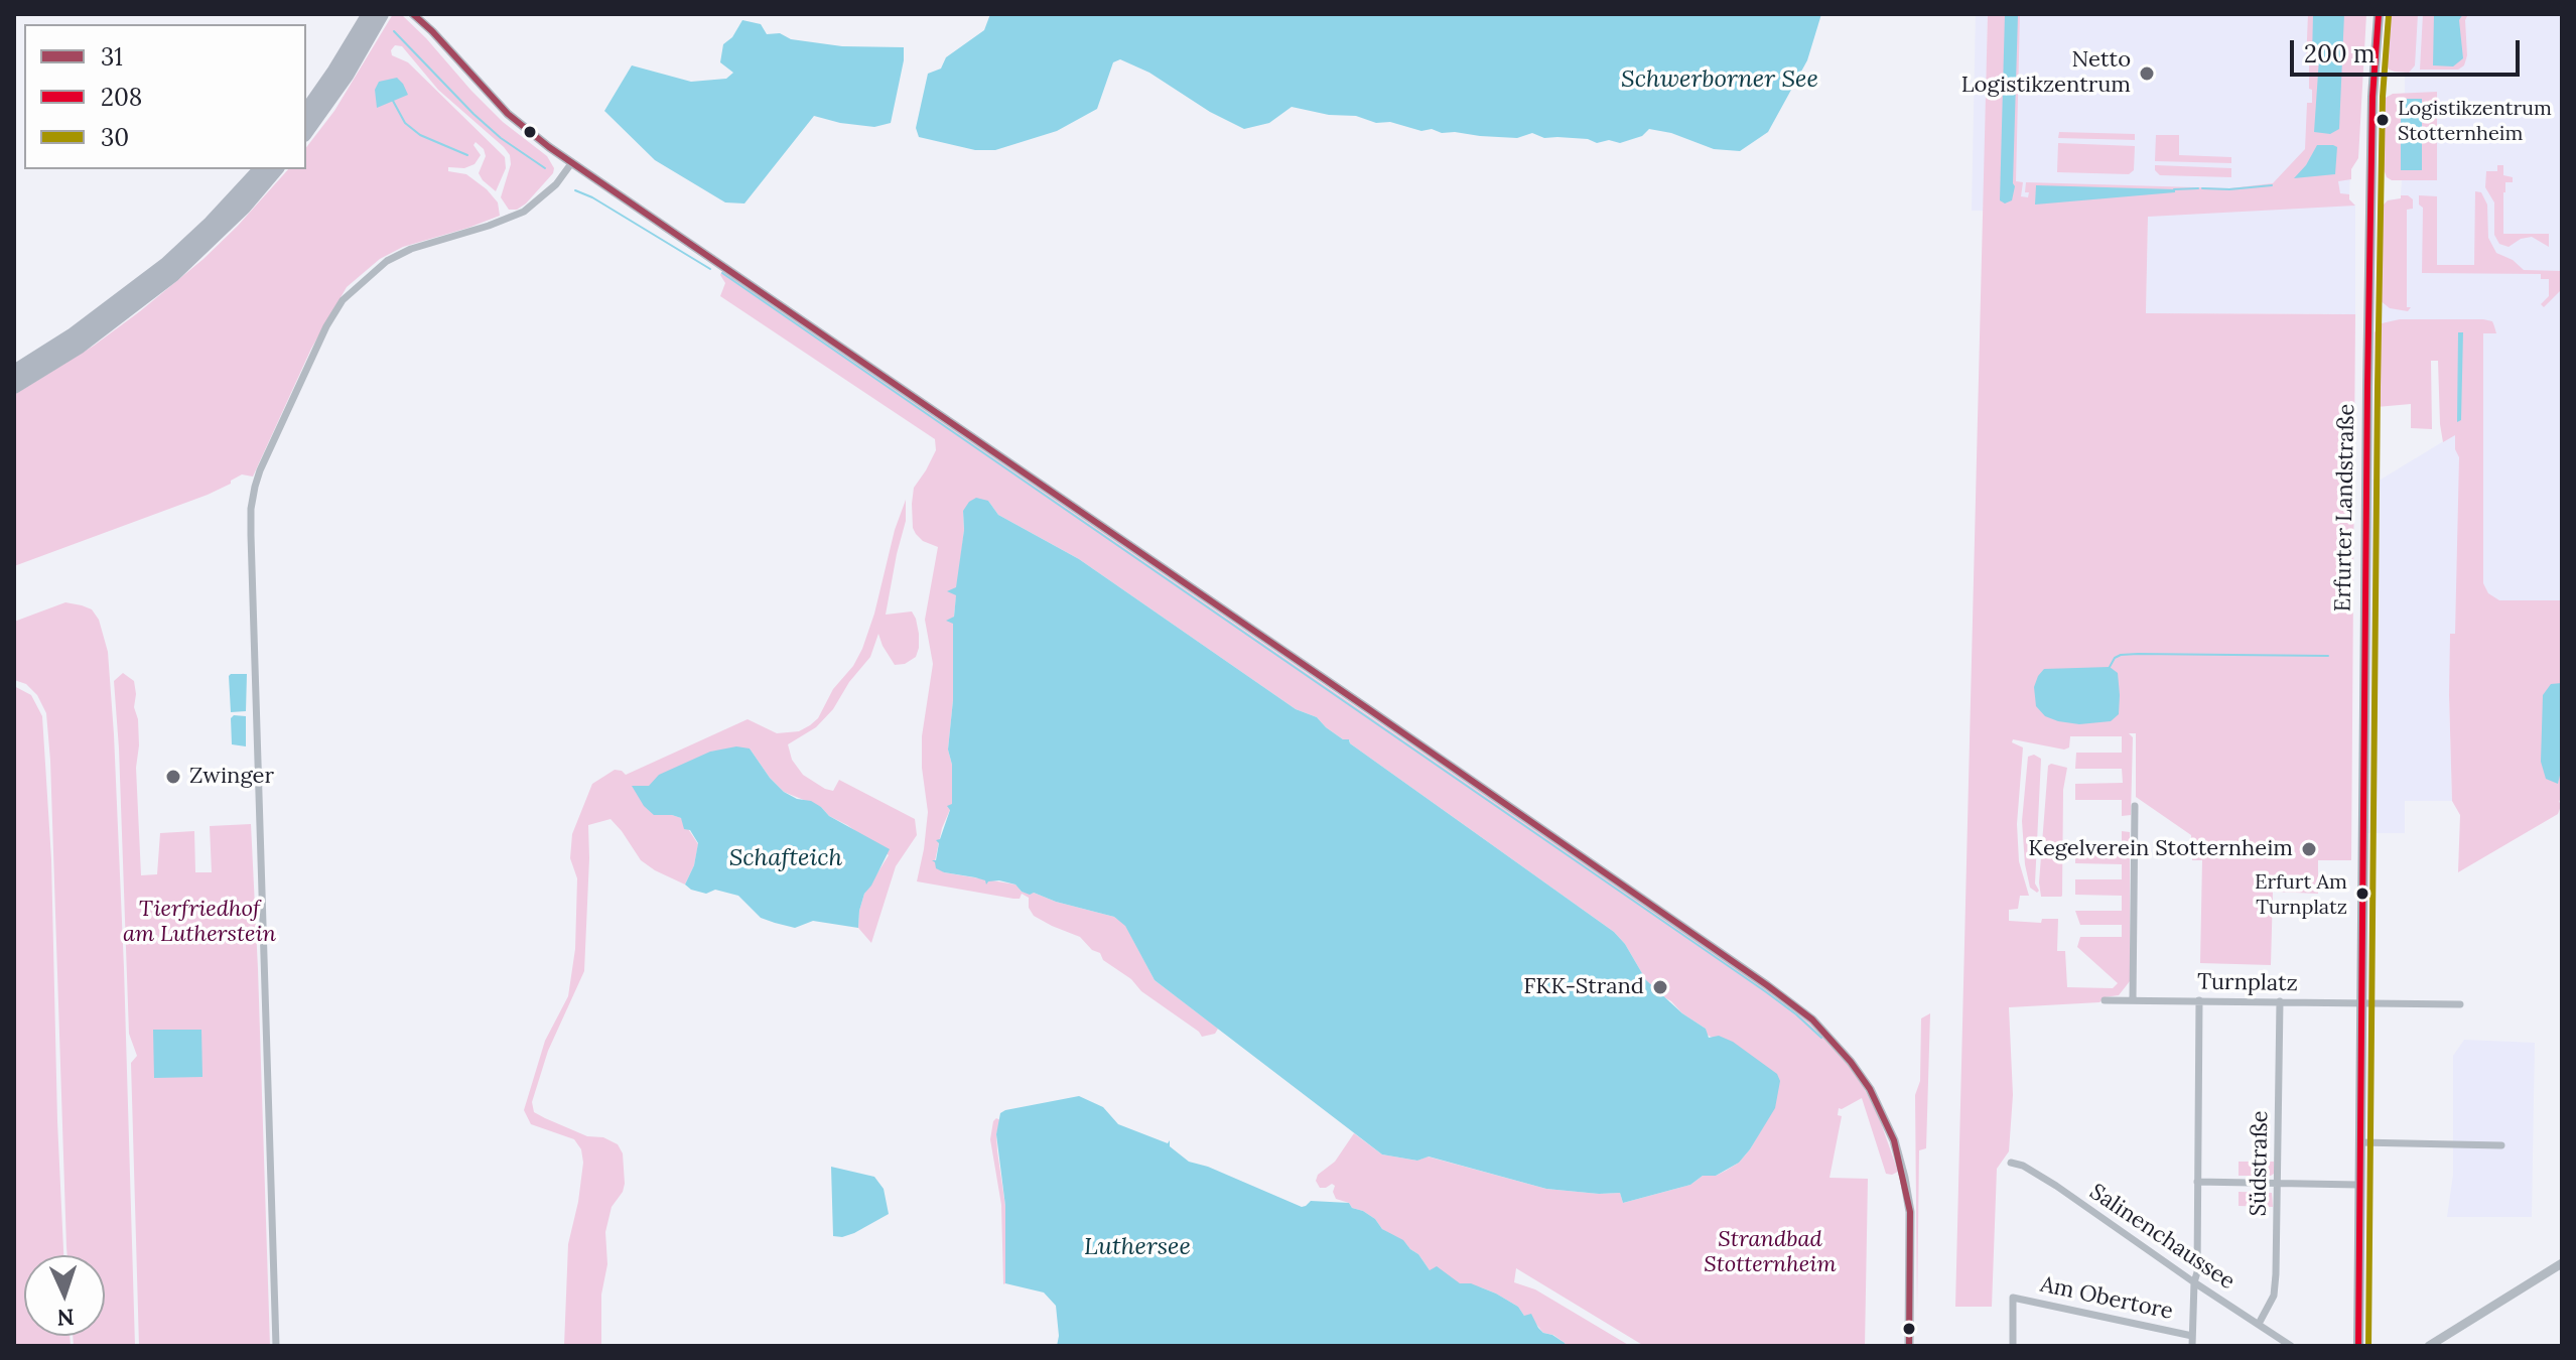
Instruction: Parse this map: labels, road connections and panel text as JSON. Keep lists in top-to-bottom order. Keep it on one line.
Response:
{"streets":{"main road":["Erfurter Landstraße"],"street":["Turnplatz","Südstraße","Salinenchaussee","Am Obertore"]},"crossings":[["Erfurter Landstraße","Turnplatz"],["Turnplatz","Südstraße"],["Südstraße","Salinenchaussee"]],"water":["Schwerborner See","Schafteich","Luthersee"],"parks":["Tierfriedhof am Lutherstein","Strandbad Stotternheim"],"places":["Netto Logistikzentrum","Logistikzentrum Stotternheim","Zwinger","Kegelverein Stotternheim","Erfurt Am Turnplatz","FKK-Strand"],"lines":["transit line 31","transit line 208","transit line 30"],"legend":["31","208","30"],"scale_bar":"200 m","north":"bottom"}
